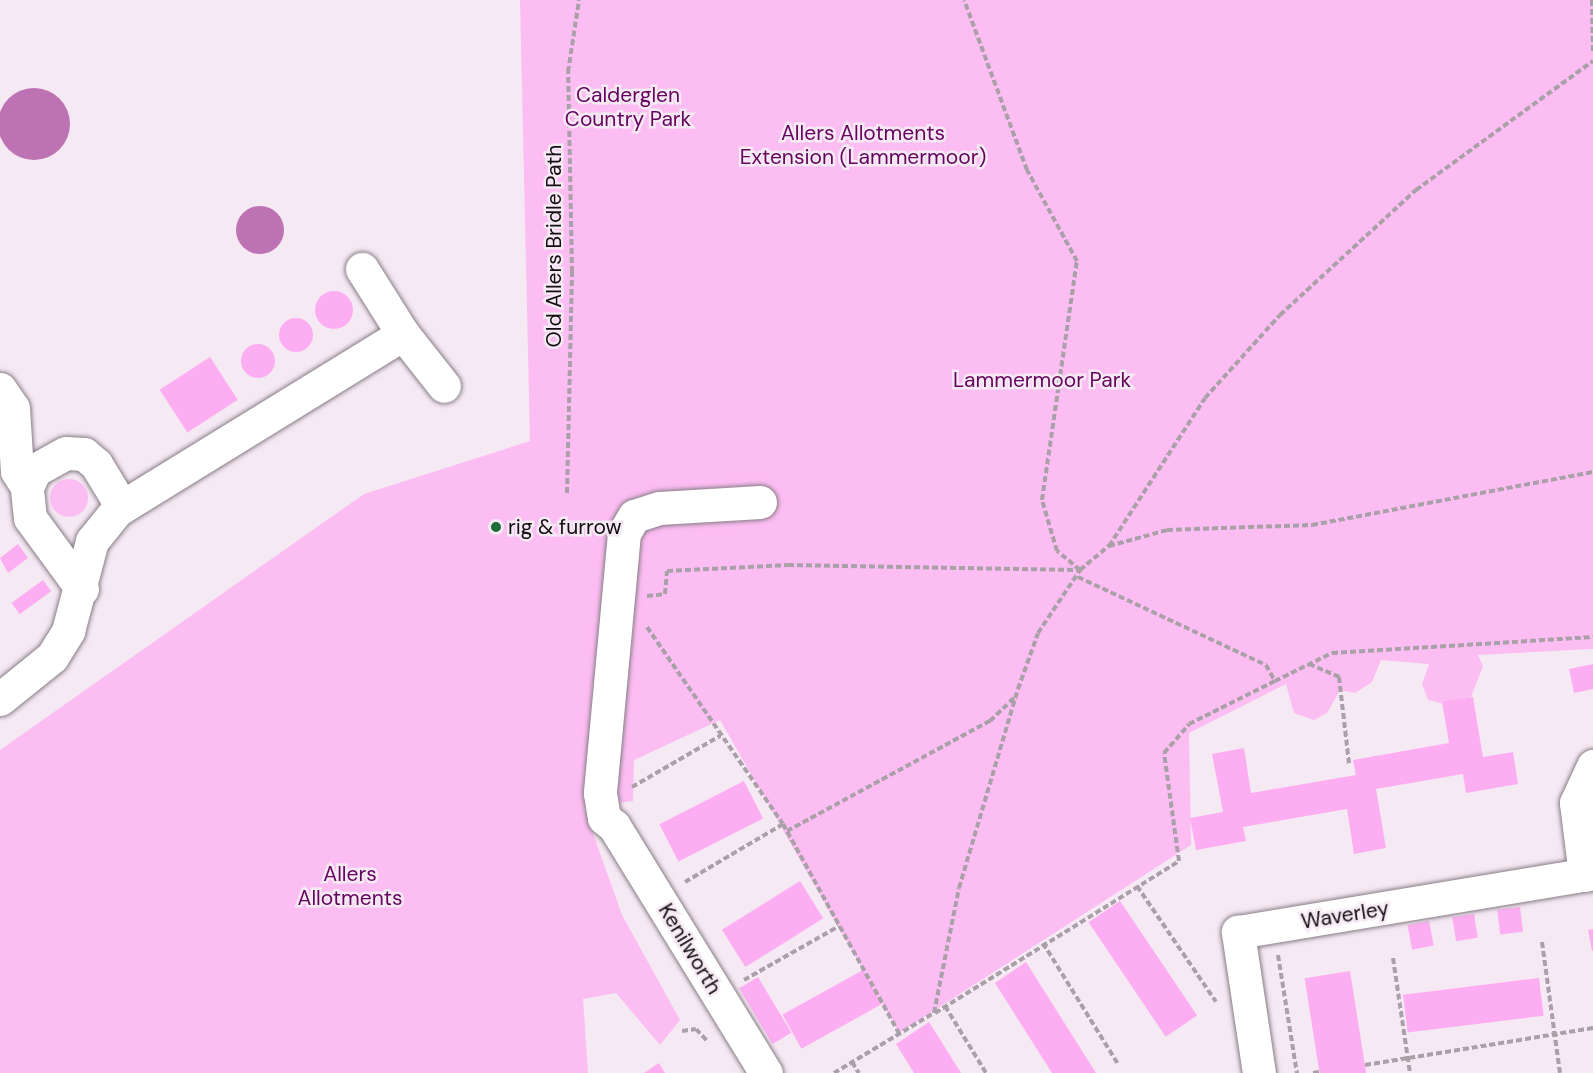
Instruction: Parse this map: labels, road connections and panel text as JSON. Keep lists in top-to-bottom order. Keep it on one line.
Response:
{"streets":{"street":["Waverley","Kenilworth"],"path":["Old Allers Bridle Path"]},"parks":["Calderglen Country Park","Allers Allotments Extension (Lammermoor)","Lammermoor Park","Allers Allotments"],"places":["rig & furrow"]}
